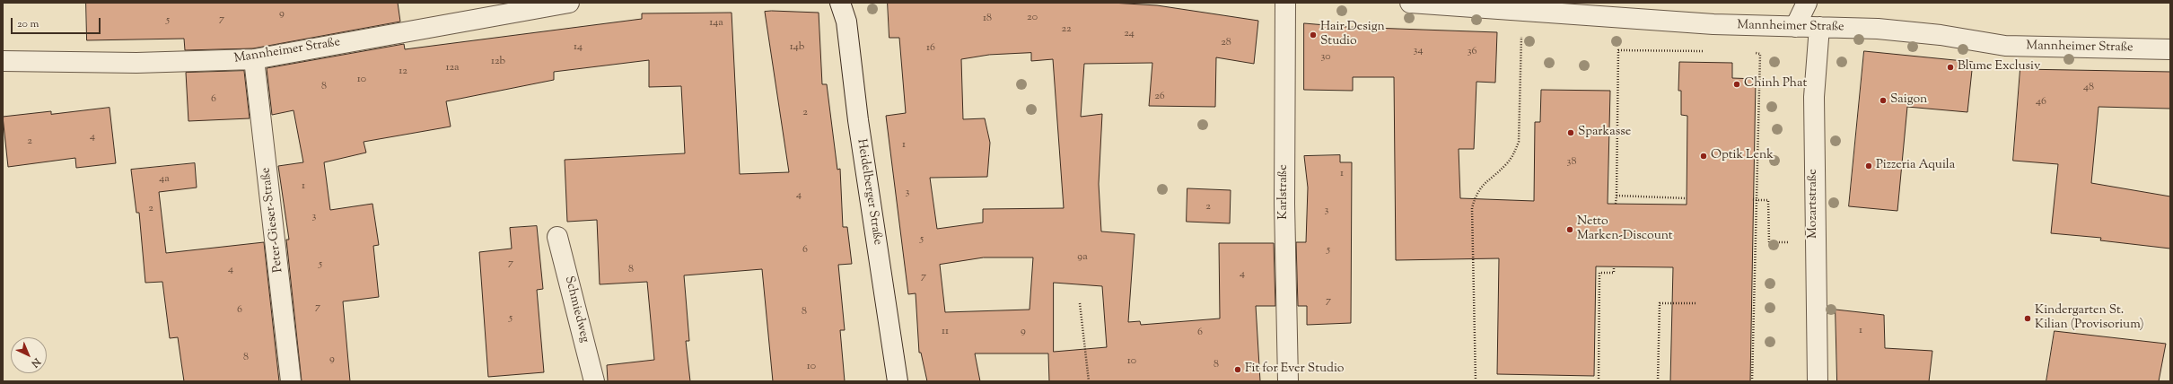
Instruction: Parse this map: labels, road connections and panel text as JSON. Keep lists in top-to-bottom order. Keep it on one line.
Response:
{"streets":{"street":["Mannheimer Straße","Heidelberger Straße","Karlstraße","Mozartstraße","Peter-Gieser-Straße","Schmiedweg"]},"crossings":[["Mannheimer Straße","Mozartstraße"],["Mannheimer Straße","Peter-Gieser-Straße"]],"places":["Hair Design Studio","Blume Exclusiv","Chinh Phat","Saigon","Sparkasse","Optik Lenk","Pizzeria Aquila","Netto Marken-Discount","Kindergarten St. Kilian (Provisorium)","Fit for Ever Studio"],"house_numbers":["9","20","18","7","5","14a","22","24","28","14","14b","16","34","36","30","12b","12a","12","10","8","48","26","6","46","2","4","2","1","38","1","4a","1","3","4","2","2","3","3","5","6","5","9a","7","5","4","8","4","7","7","7","6","8","5","1","11","9","6","8","9","10","8","10"],"scale_bar":"20 m","north":"bottom right"}
